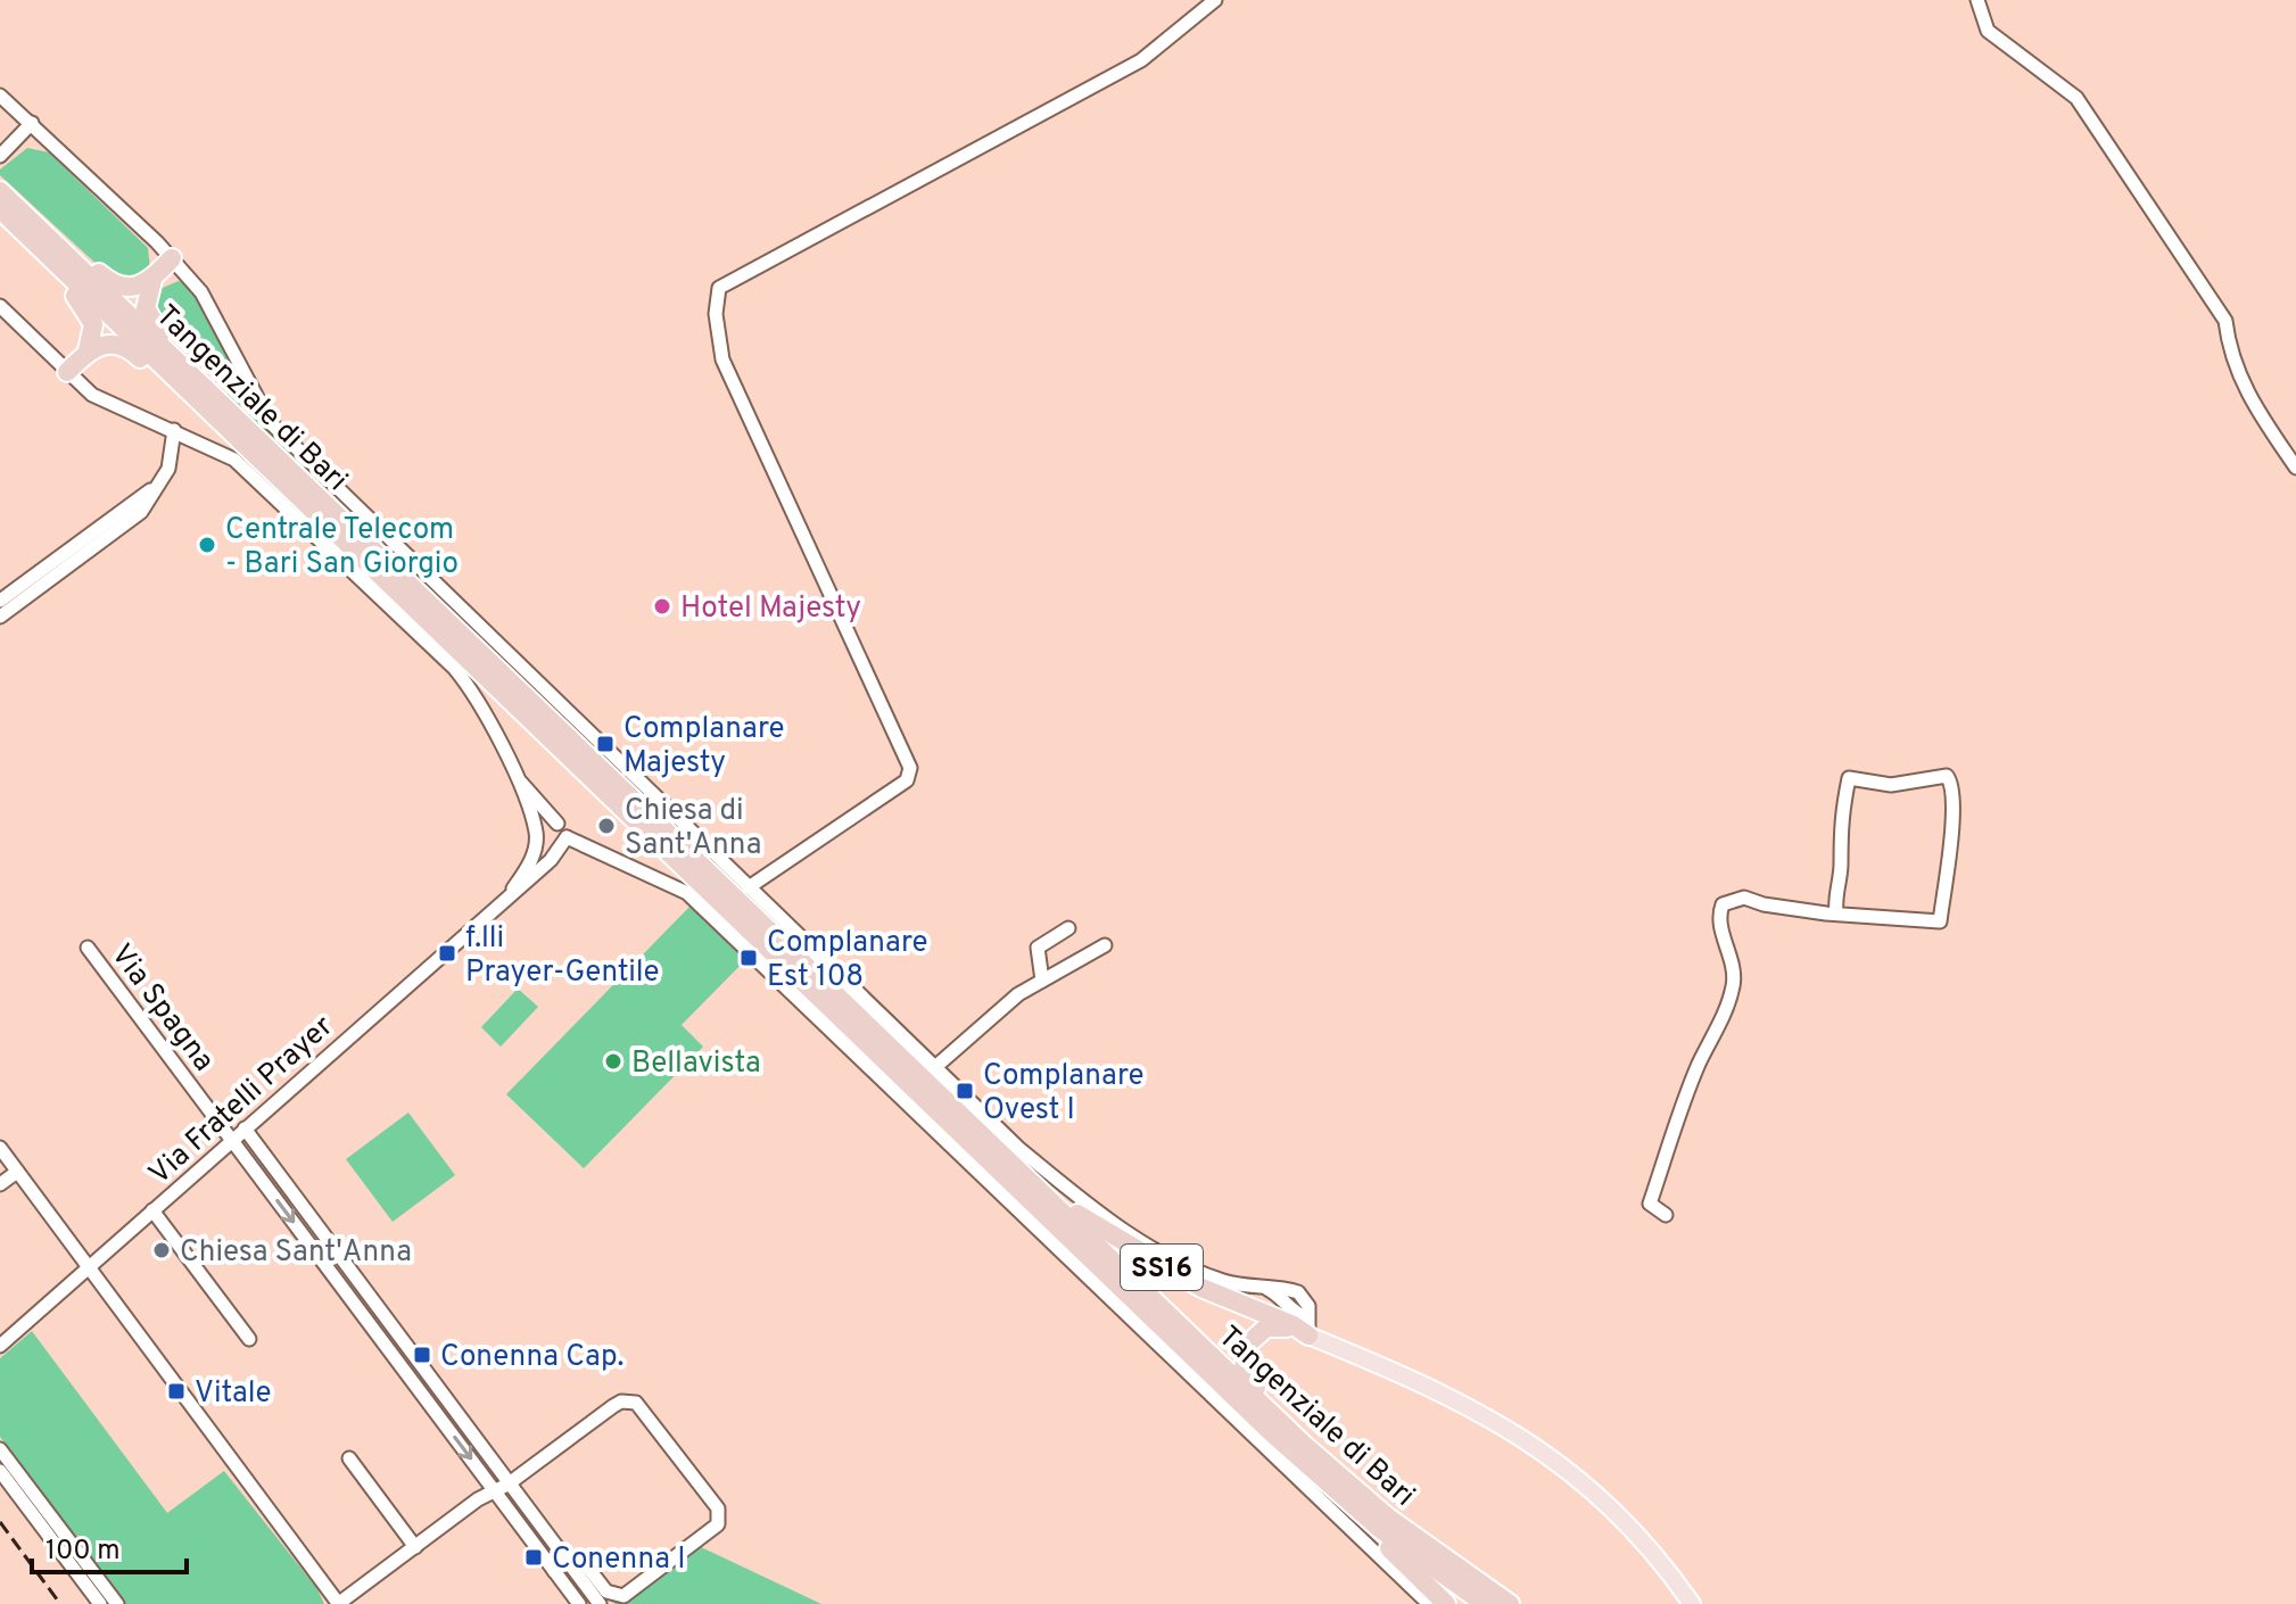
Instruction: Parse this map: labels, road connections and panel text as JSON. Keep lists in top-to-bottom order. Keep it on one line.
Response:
{"streets":{"highway":["Tangenziale di Bari","SS16"],"street":["Via Spagna","Via Fratelli Prayer"]},"crossings":[["Tangenziale di Bari","SS16"],["Via Spagna","Via Fratelli Prayer"]],"places":{"other":["Centrale Telecom - Bari San Giorgio","Hotel Majesty","Chiesa di Sant'Anna","Bellavista","Chiesa Sant'Anna"],"transit":["Complanare Majesty","f.lli Prayer-Gentile","Complanare Est 108","Complanare Ovest I","Conenna Cap.","Vitale","Conenna I"]},"scale_bar":"100 m"}
